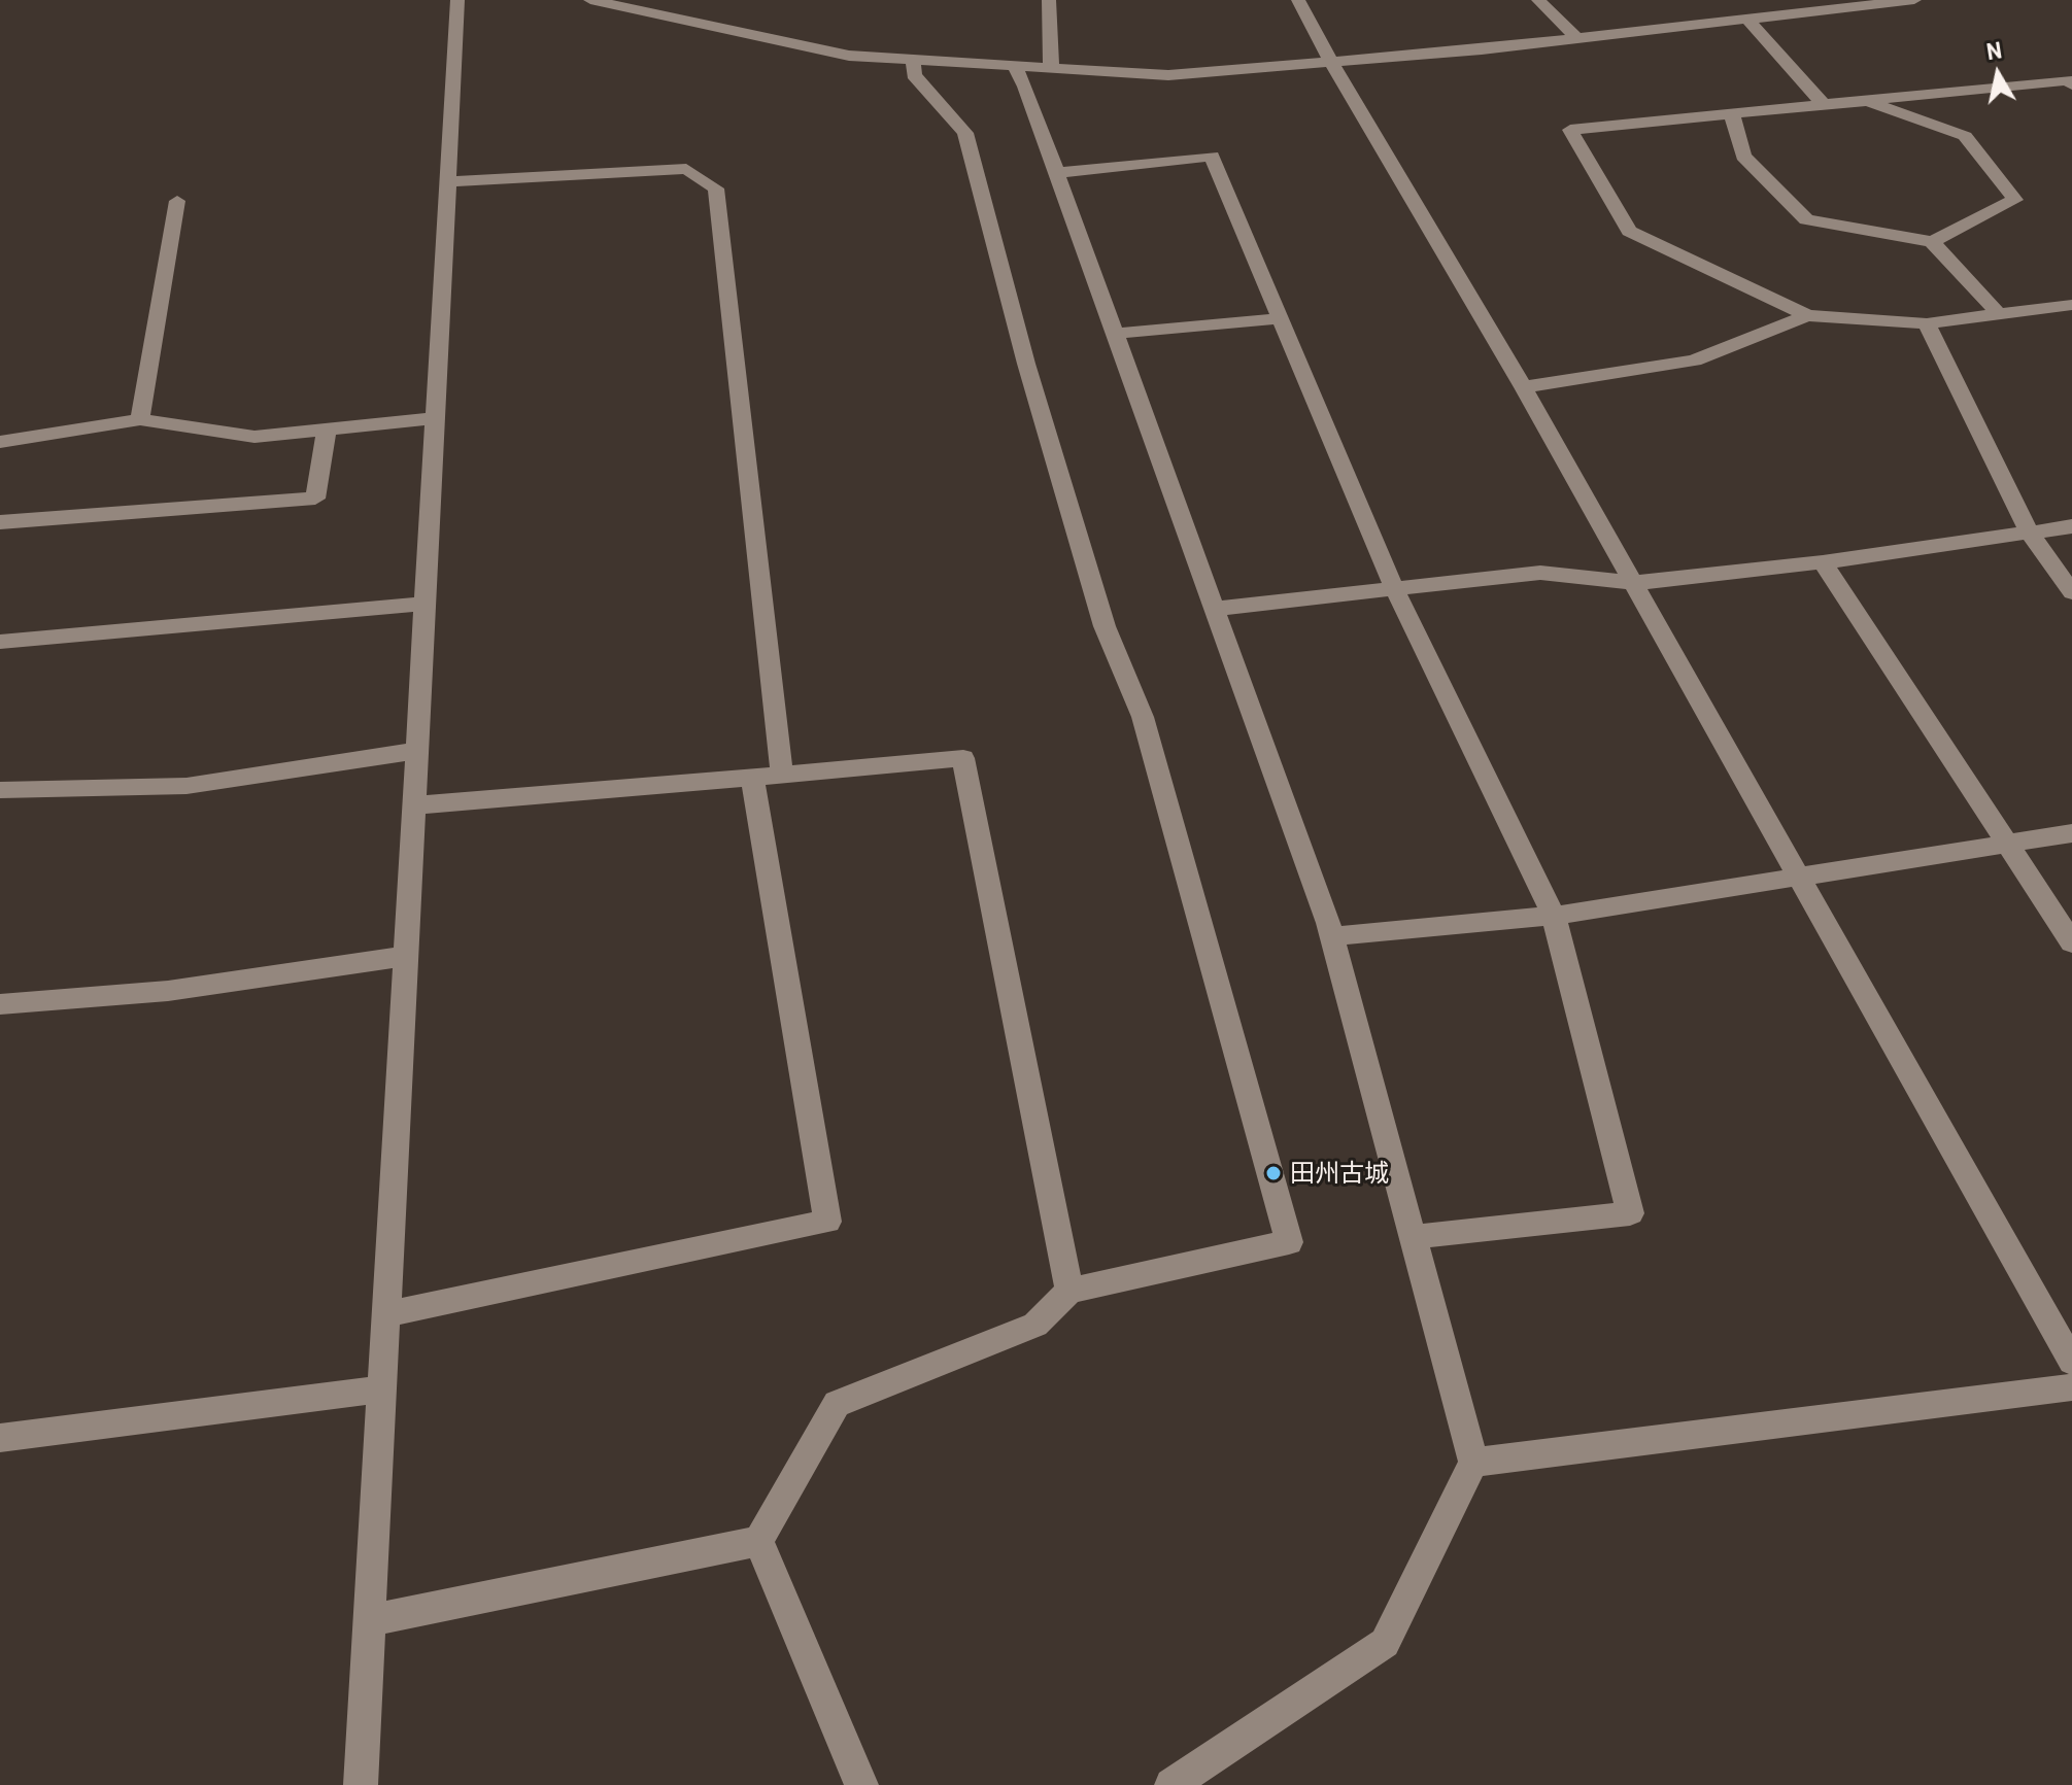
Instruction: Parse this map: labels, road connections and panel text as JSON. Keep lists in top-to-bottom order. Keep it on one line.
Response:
{"places":["田州古城"],"north":"top"}
